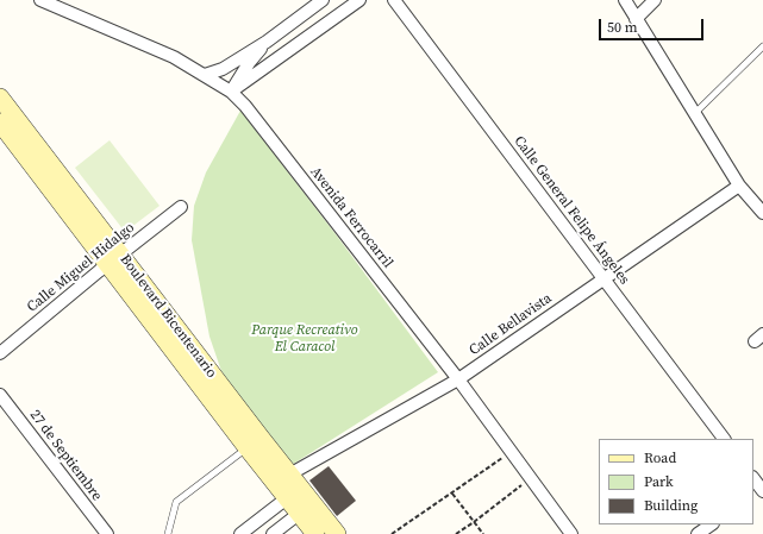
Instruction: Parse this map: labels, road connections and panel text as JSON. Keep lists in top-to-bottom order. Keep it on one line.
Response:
{"streets":{"main road":["Boulevard Bicentenario"],"street":["Calle General Felipe Ángeles","Avenida Ferrocarril","Calle Miguel Hidalgo","Calle Bellavista","27 de Septiembre"]},"crossings":[["Calle General Felipe Ángeles","Calle Bellavista"],["Avenida Ferrocarril","Calle Bellavista"],["Calle Miguel Hidalgo","Boulevard Bicentenario"],["Boulevard Bicentenario","Calle Bellavista"]],"parks":["Parque Recreativo El Caracol"],"legend":["Road","Park","Building"],"scale_bar":"50 m"}
